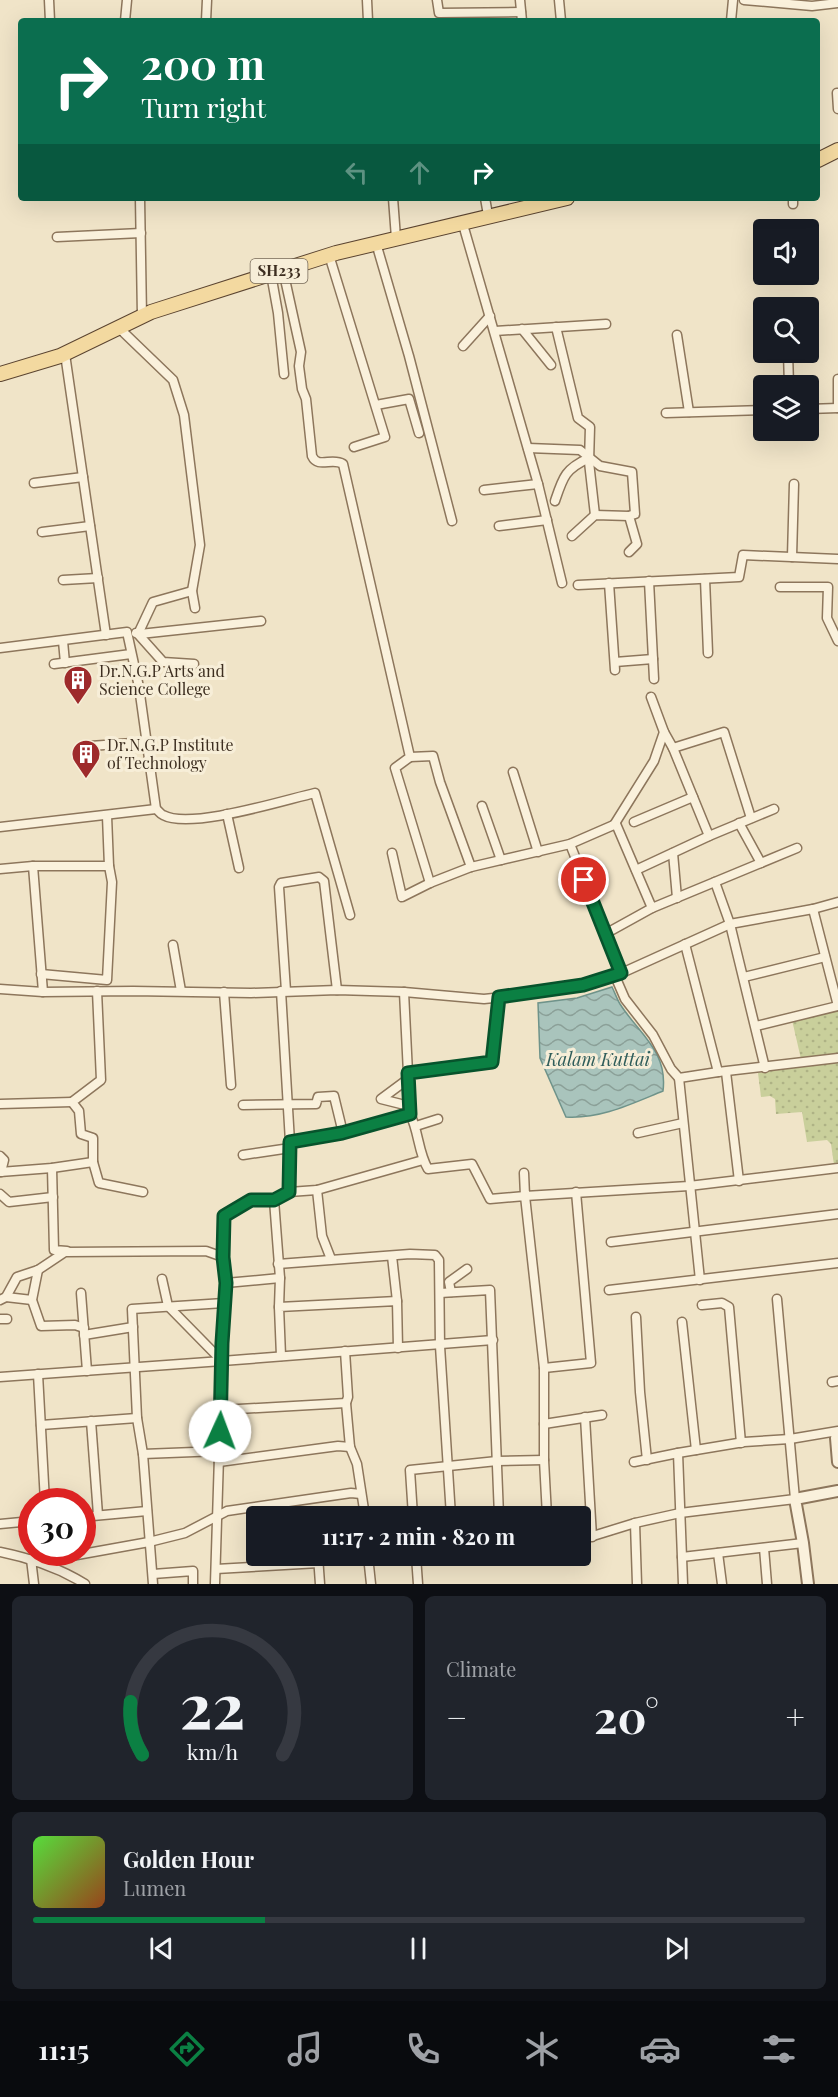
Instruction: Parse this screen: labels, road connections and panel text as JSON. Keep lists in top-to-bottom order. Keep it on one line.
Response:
{"streets":{"main road":["SH233"]},"water":["Kalam Kuttai"],"places":{"building":["Dr.N.G.P Arts and Science College","Dr.N.G.P Institute of Technology"]},"page":{"turn":["200 m","Turn right"],"limit":"30","trip":"11:17 · 2 min · 820 m","tile":"Climate","heat":["−","20°","+"],"song":["Golden Hour","Lumen"],"tabs":"11:15","gauge":["22","km/h"]}}
